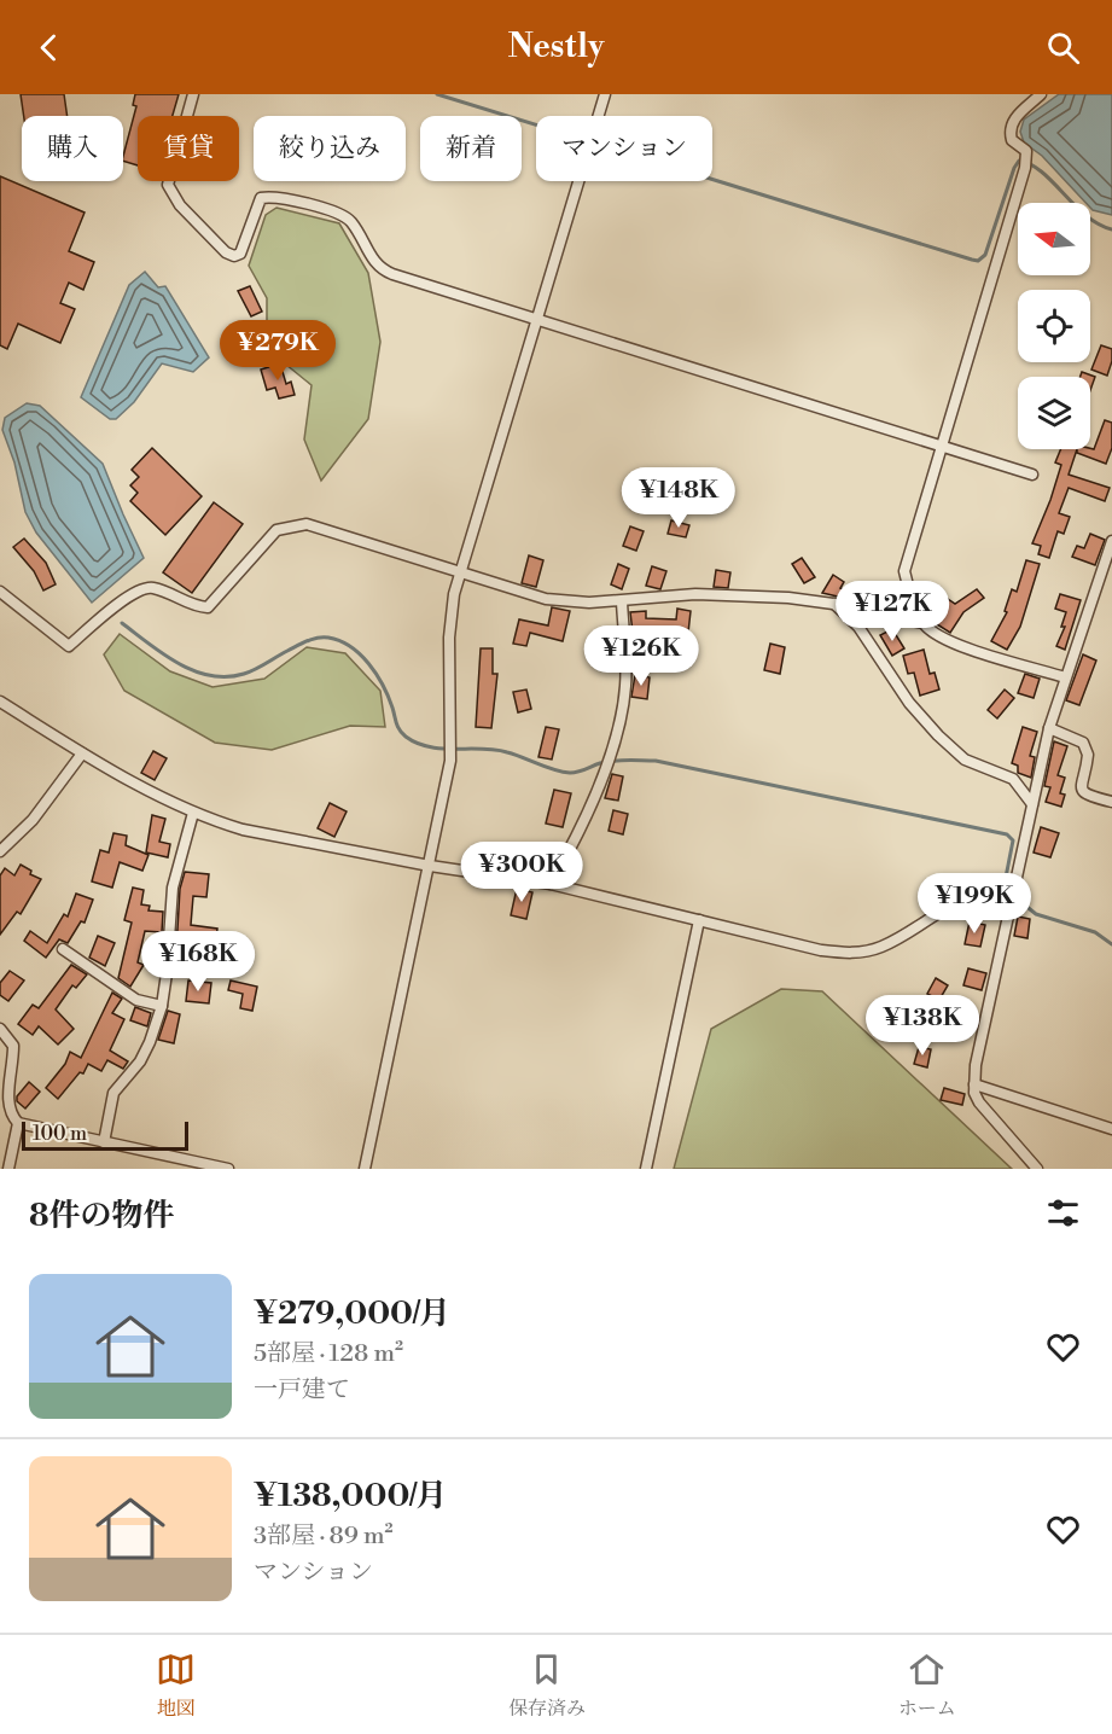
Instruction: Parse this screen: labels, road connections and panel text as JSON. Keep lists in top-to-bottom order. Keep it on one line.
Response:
{"scale_bar":"100 m","north":"left","page":{"header":"Nestly","chip":["購入","賃貸","絞り込み","新着","マンション"],"price":["¥279K","¥148K","¥127K","¥126K","¥300K","¥199K","¥168K","¥138K"],"scale":"100 m","heading":"8件の物件","list":[{"name":"¥279,000/月","note":"5部屋 · 128 m² · 一戸建て"},{"name":"¥138,000/月","note":"3部屋 · 89 m² · マンション"}],"tabs":["地図","保存済み","ホーム"]}}
